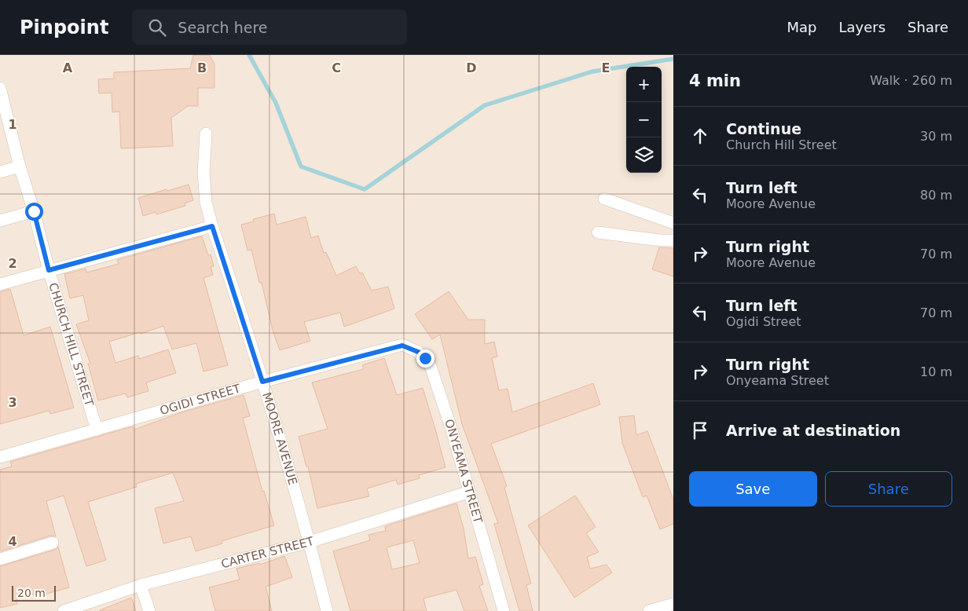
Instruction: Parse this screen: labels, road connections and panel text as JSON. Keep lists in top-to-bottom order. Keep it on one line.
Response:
{"streets":{"street":["CHURCH HILL STREET","OGIDI STREET","MOORE AVENUE","ONYEAMA STREET","CARTER STREET"]},"crossings":[["CHURCH HILL STREET","OGIDI STREET"],["OGIDI STREET","MOORE AVENUE"],["OGIDI STREET","ONYEAMA STREET"],["MOORE AVENUE","CARTER STREET"],["ONYEAMA STREET","CARTER STREET"]],"scale_bar":"20 m","page":{"header":"Pinpoint","search":"Search here","nav":["Map","Layers","Share"],"heading":["4 min","Walk · 260 m"],"map_buttons":["+","−"],"list":[["Continue","Church Hill Street","30 m"],["Turn left","Moore Avenue","80 m"],["Turn right","Moore Avenue","70 m"],["Turn left","Ogidi Street","70 m"],["Turn right","Onyeama Street","10 m"],"Arrive at destination"],"buttons":["Save","Share"],"scale":"20 m"},"grid":{"columns":["A","B","C","D","E"],"rows":["1","2","3","4"]}}
